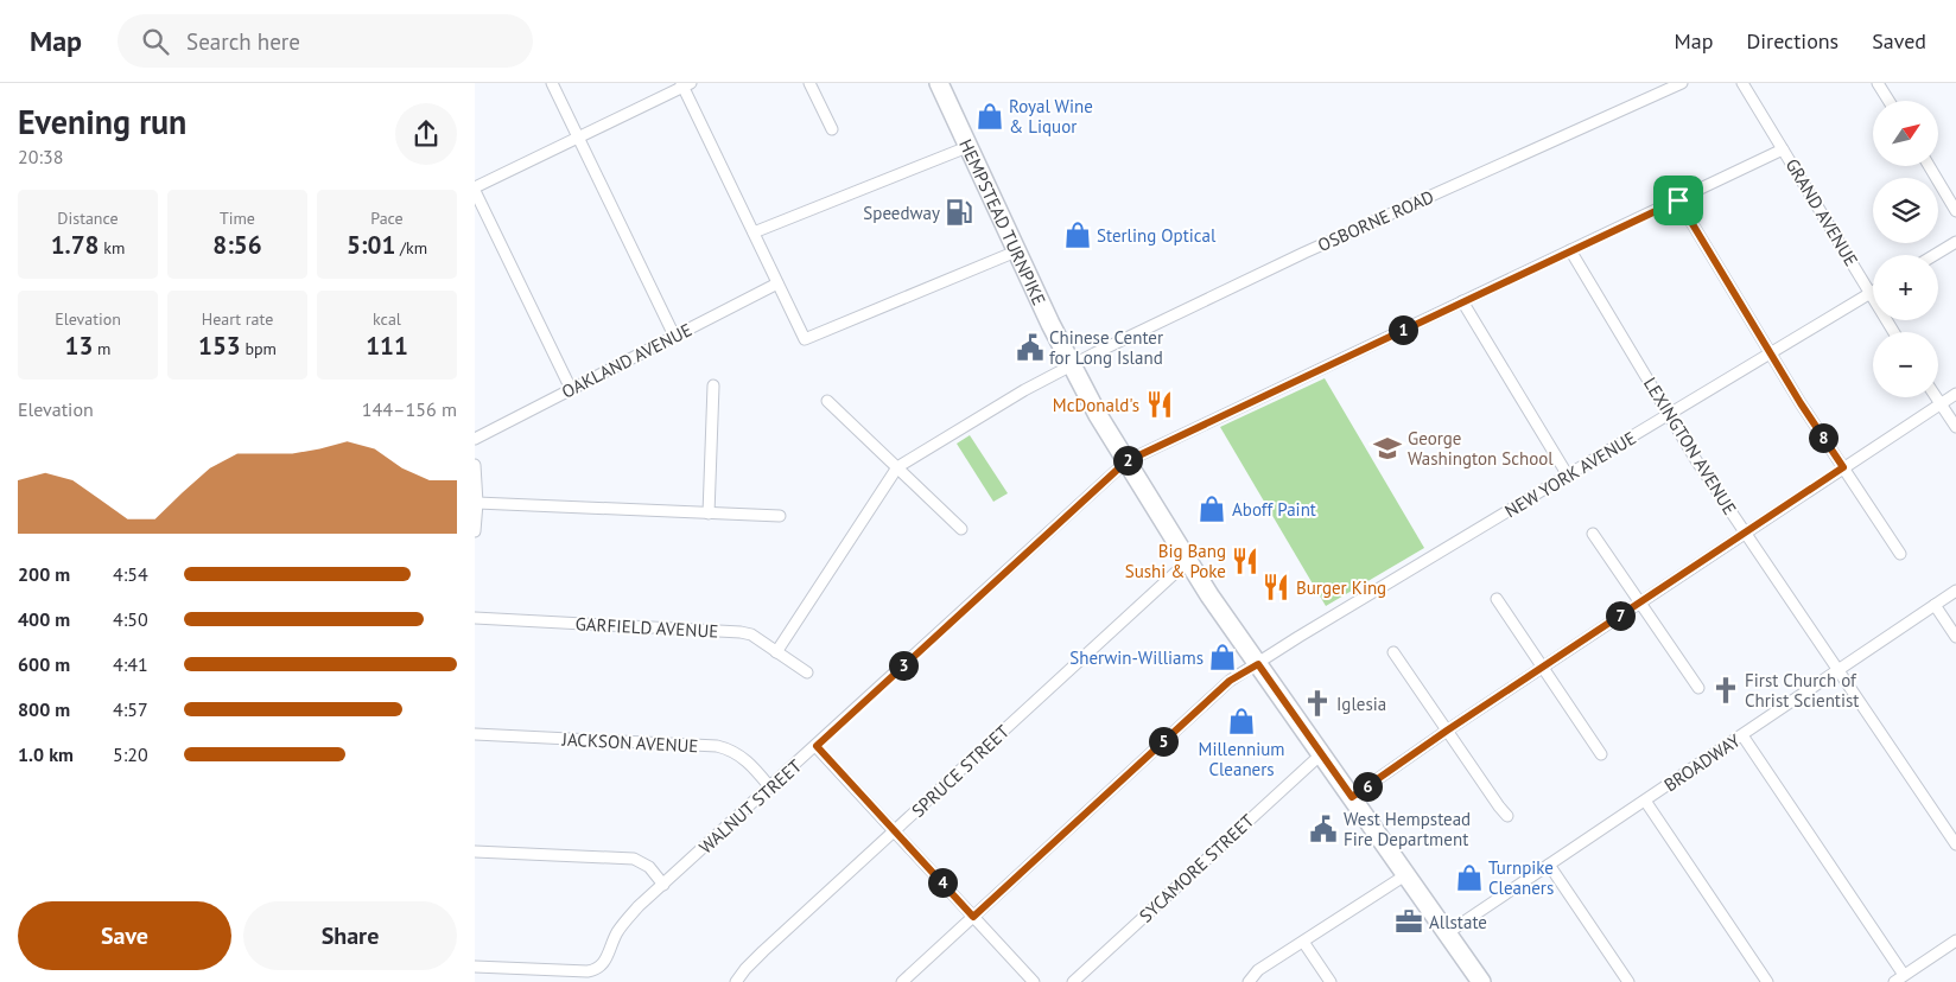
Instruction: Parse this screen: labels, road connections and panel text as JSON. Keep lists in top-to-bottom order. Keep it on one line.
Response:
{"streets":{"main road":["HEMPSTEAD TURNPIKE"],"street":["GRAND AVENUE","OSBORNE ROAD","OAKLAND AVENUE","LEXINGTON AVENUE","NEW YORK AVENUE","GARFIELD AVENUE","JACKSON AVENUE","BROADWAY","SPRUCE STREET","WALNUT STREET","SYCAMORE STREET"]},"crossings":[["GRAND AVENUE","NEW YORK AVENUE"],["GRAND AVENUE","WALNUT STREET"],["OSBORNE ROAD","HEMPSTEAD TURNPIKE"],["HEMPSTEAD TURNPIKE","NEW YORK AVENUE"],["HEMPSTEAD TURNPIKE","BROADWAY"],["HEMPSTEAD TURNPIKE","SPRUCE STREET"],["HEMPSTEAD TURNPIKE","WALNUT STREET"],["HEMPSTEAD TURNPIKE","SYCAMORE STREET"],["LEXINGTON AVENUE","NEW YORK AVENUE"],["LEXINGTON AVENUE","BROADWAY"],["LEXINGTON AVENUE","WALNUT STREET"],["JACKSON AVENUE","WALNUT STREET"]],"places":{"shop":["Royal Wine & Liquor","Sterling Optical","Aboff Paint","Sherwin-Williams","Millennium Cleaners","Turnpike Cleaners"],"fuel station":["Speedway"],"public building":["Chinese Center for Long Island","West Hempstead Fire Department"],"restaurant":["McDonald's","Big Bang Sushi & Poke","Burger King"],"school or university":["George Washington School"],"church":["First Church of Christ Scientist","Iglesia"],"office":["Allstate"]},"north":"top right","page":{"header":"Map","search":"Search here","nav":["Map","Directions","Saved"],"heading":["Evening run","20:38"],"map_buttons":["+","−"],"stats":[["Distance","1.78 km"],["Time","8:56"],["Pace","5:01 /km"],["Elevation","13 m"],["Heart rate","153 bpm"],["kcal","111"]],"pins":["1","8","2","7","3","5","6","4"],"chart":["Elevation","144–156 m"],"list":[{"name":"200 m","note":"4:54"},{"name":"400 m","note":"4:50"},{"name":"600 m","note":"4:41"},{"name":"800 m","note":"4:57"},{"name":"1.0 km","note":"5:20"}],"buttons":["Save","Share"]}}
